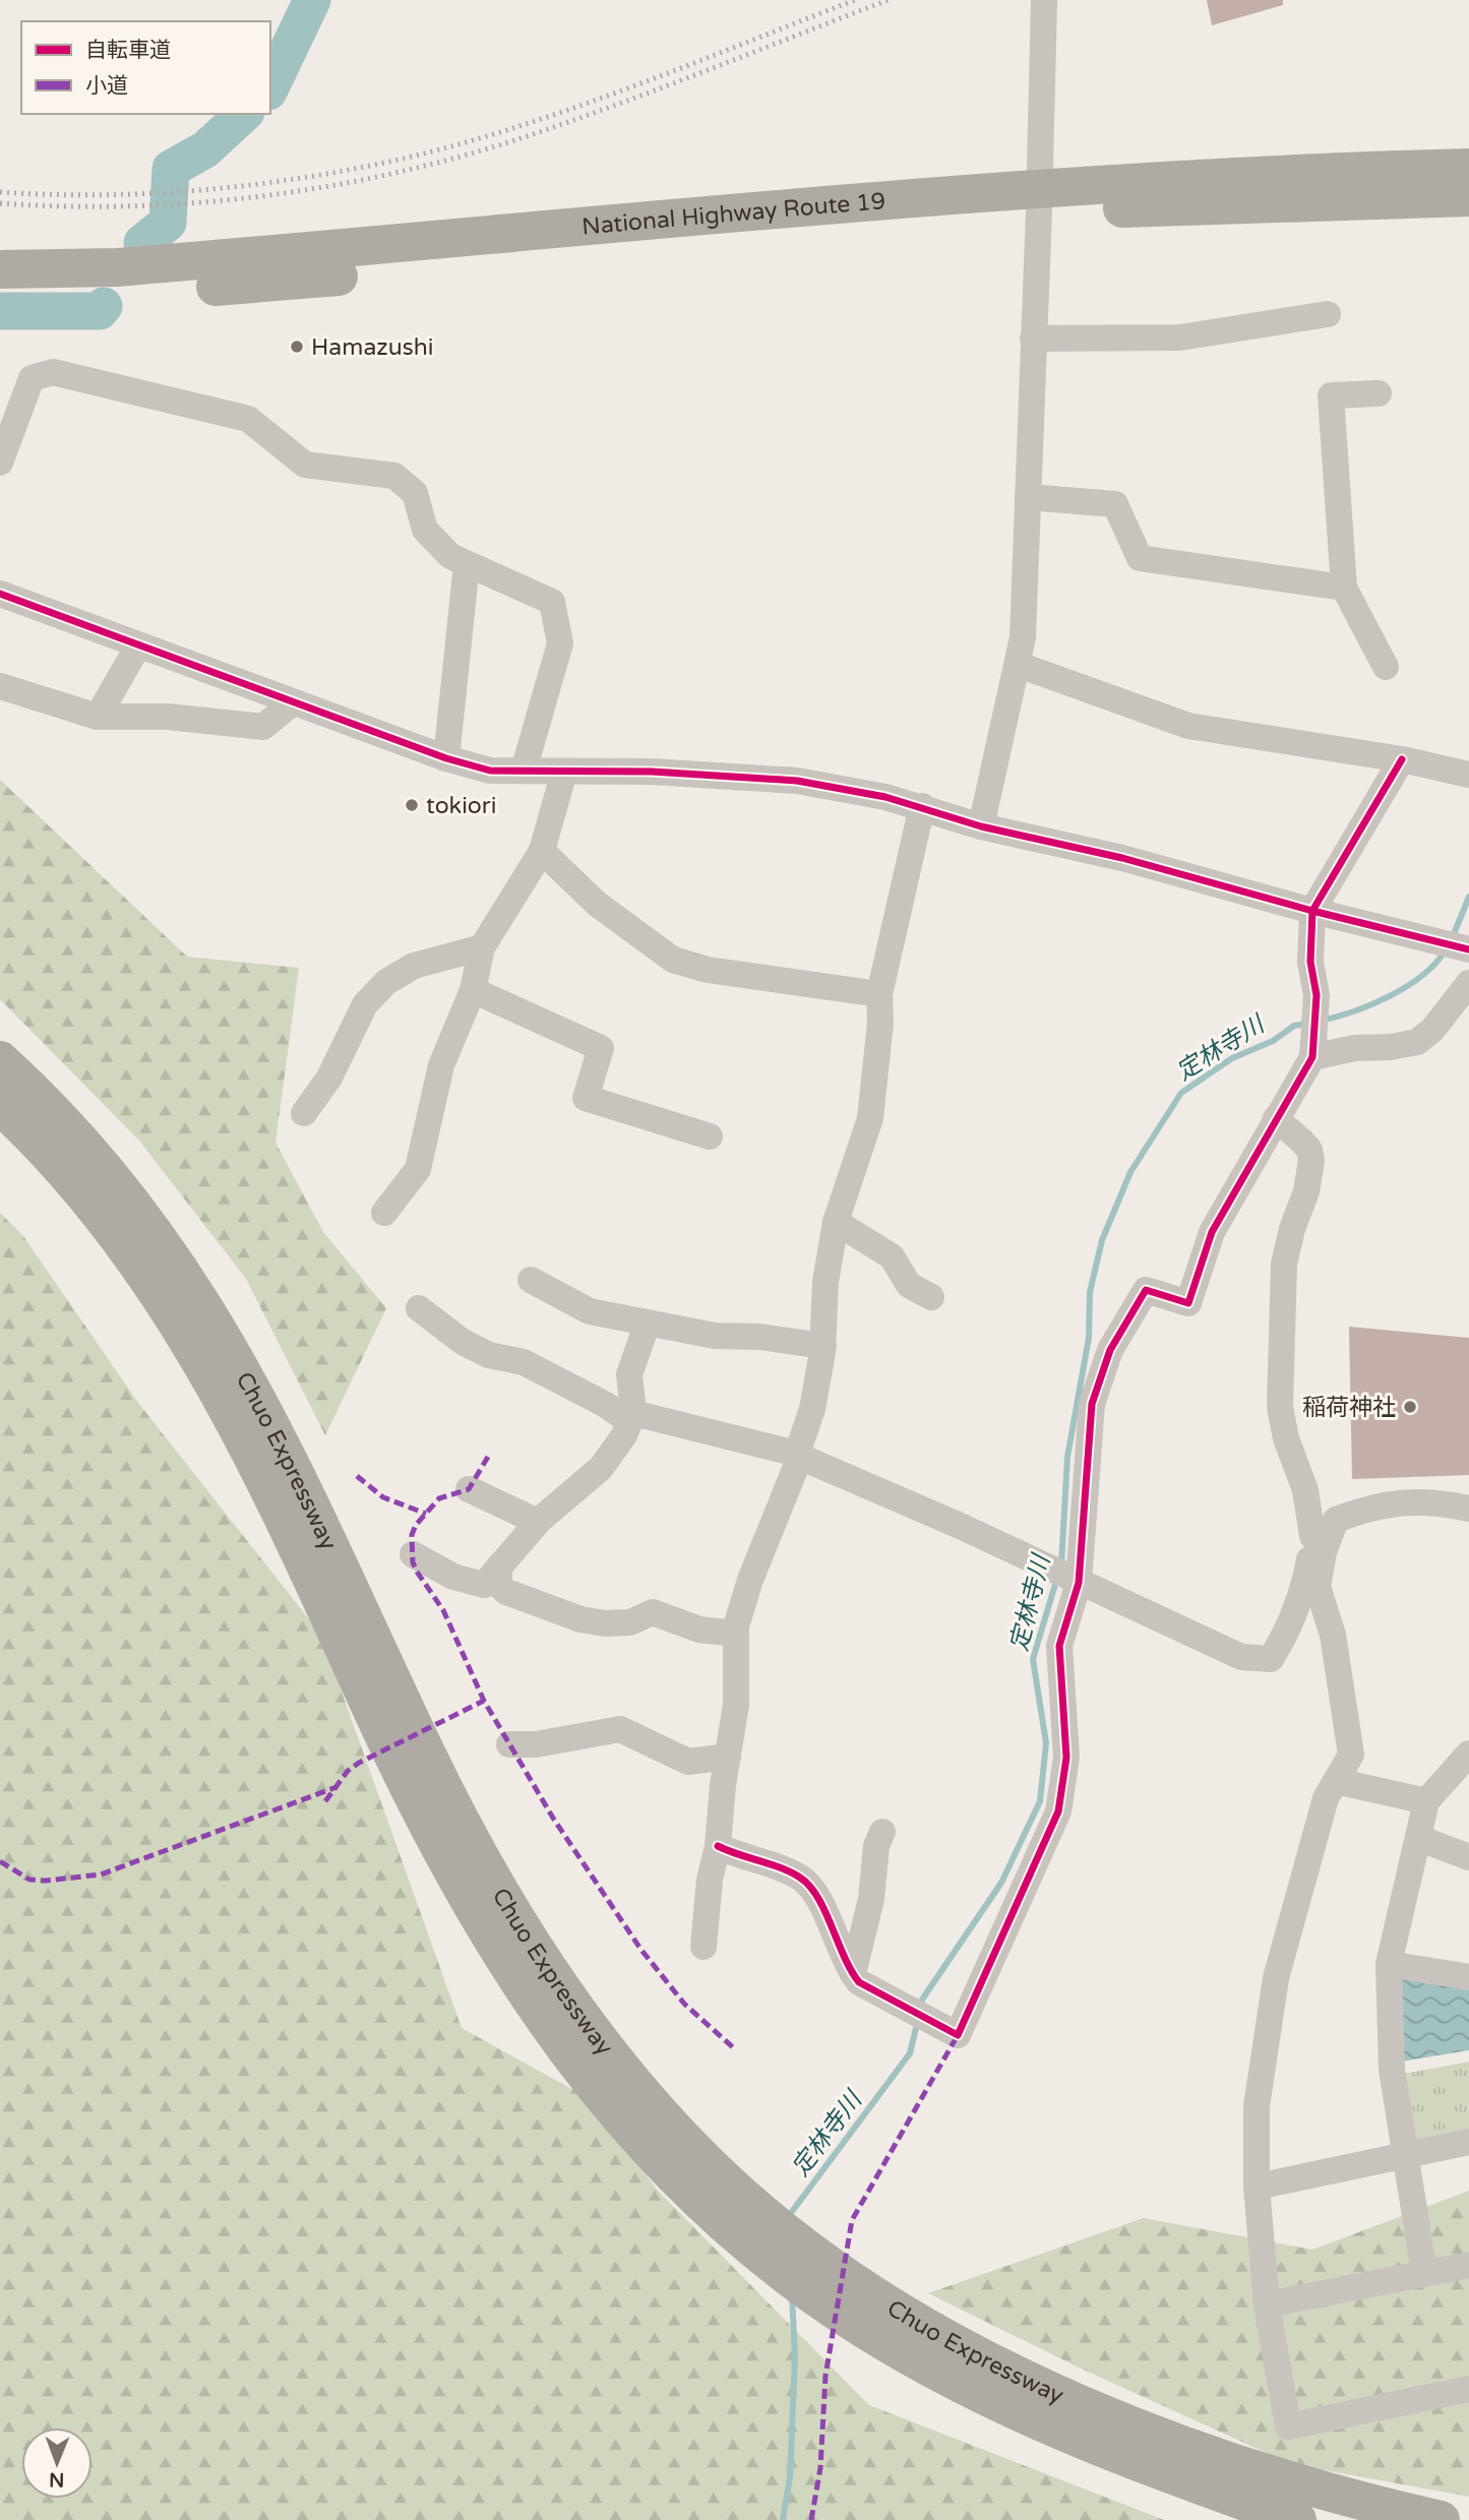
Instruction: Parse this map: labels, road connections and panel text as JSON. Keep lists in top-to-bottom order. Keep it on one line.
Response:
{"streets":{"highway":["National Highway Route 19","Chuo Expressway"]},"water":["定林寺川"],"places":["Hamazushi","tokiori","稲荷神社"],"legend":["自転車道","小道"],"north":"bottom"}
